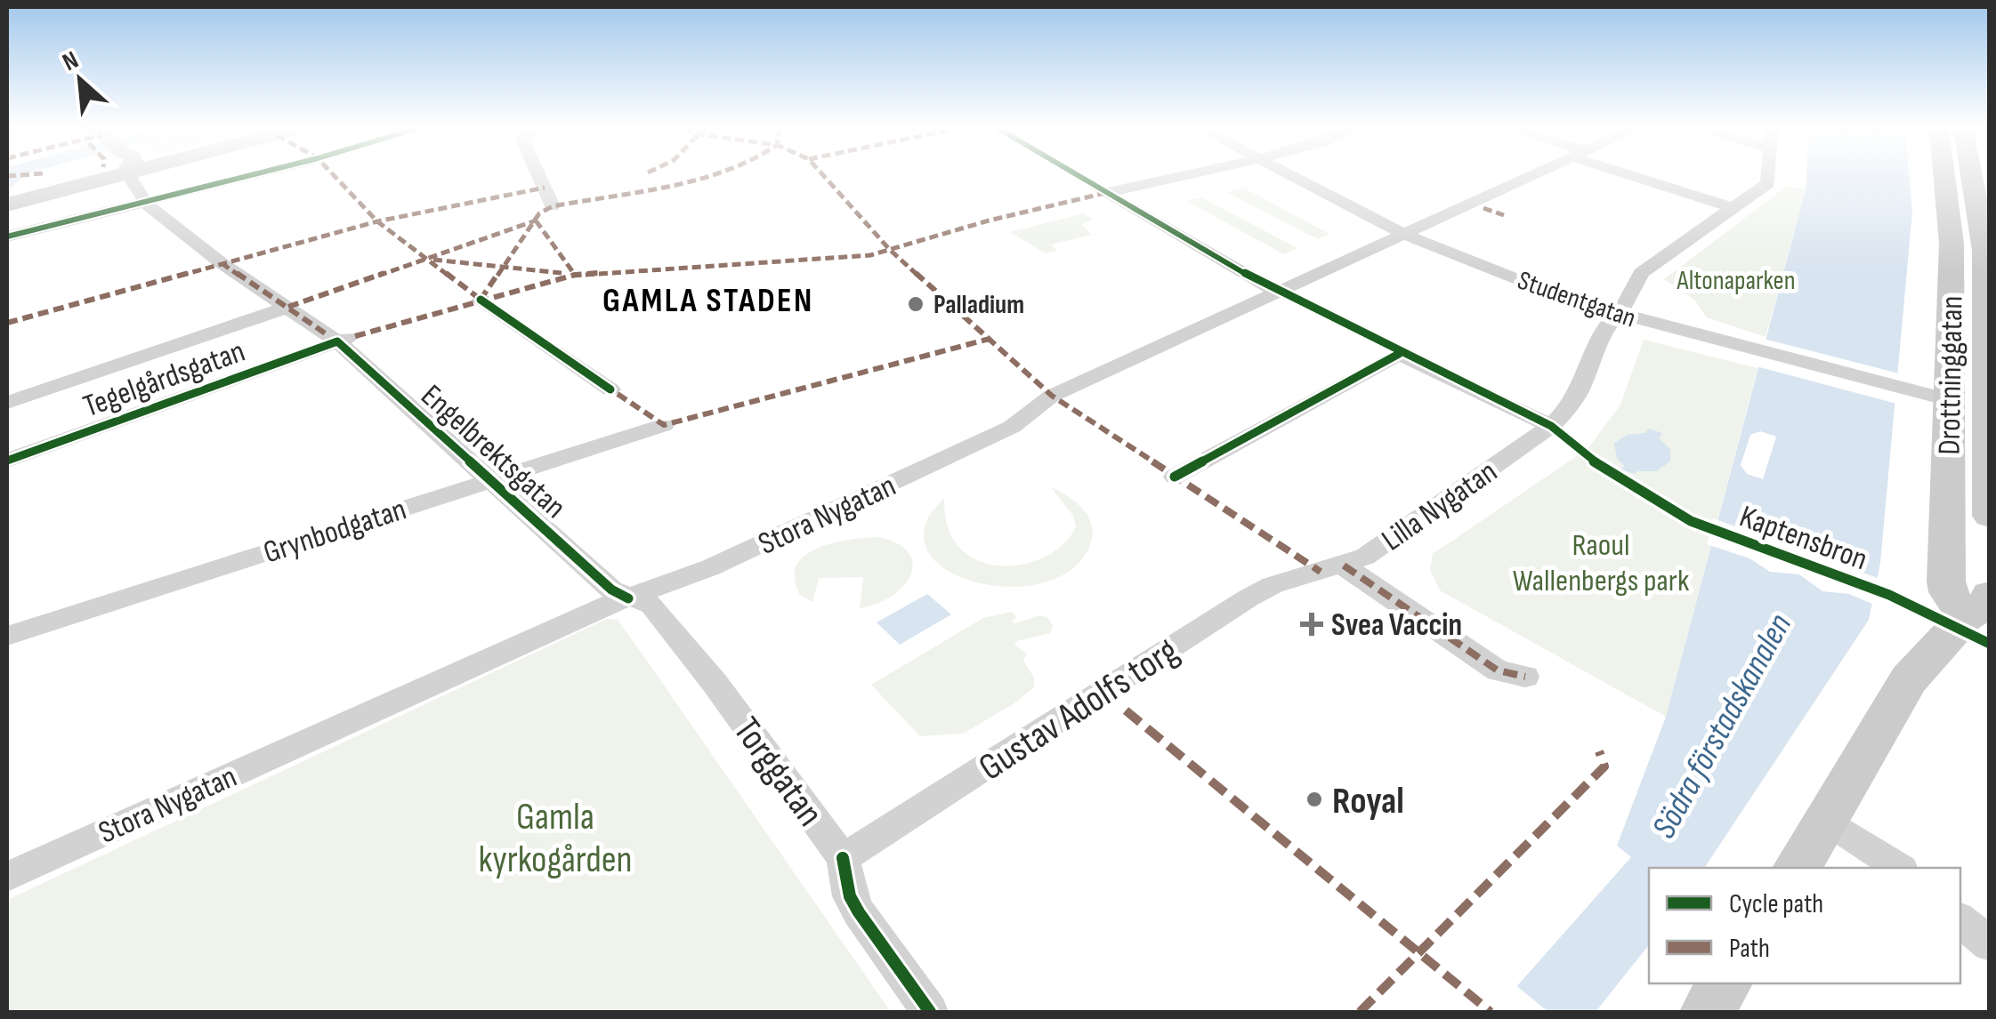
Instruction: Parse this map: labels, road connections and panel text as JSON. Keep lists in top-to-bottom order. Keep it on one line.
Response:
{"streets":{"main road":["Drottninggatan"],"street":["Studentgatan","Tegelgårdsgatan","Engelbrektsgatan","Lilla Nygatan","Stora Nygatan","Grynbodgatan","Gustav Adolfs torg","Torggatan"],"cycle path":["Kaptensbron"]},"crossings":[["Studentgatan","Drottninggatan"],["Studentgatan","Lilla Nygatan"],["Studentgatan","Stora Nygatan"],["Tegelgårdsgatan","Engelbrektsgatan"],["Engelbrektsgatan","Stora Nygatan"],["Engelbrektsgatan","Grynbodgatan"],["Engelbrektsgatan","Torggatan"],["Lilla Nygatan","Gustav Adolfs torg"],["Stora Nygatan","Torggatan"],["Gustav Adolfs torg","Torggatan"]],"districts":["GAMLA STADEN"],"water":["Södra förstadskanalen"],"parks":["Altonaparken","Raoul Wallenbergs park","Gamla kyrkogården"],"places":{"other":["Palladium","Royal"],"health":["Svea Vaccin"]},"legend":["Cycle path","Path"],"north":"top left"}
